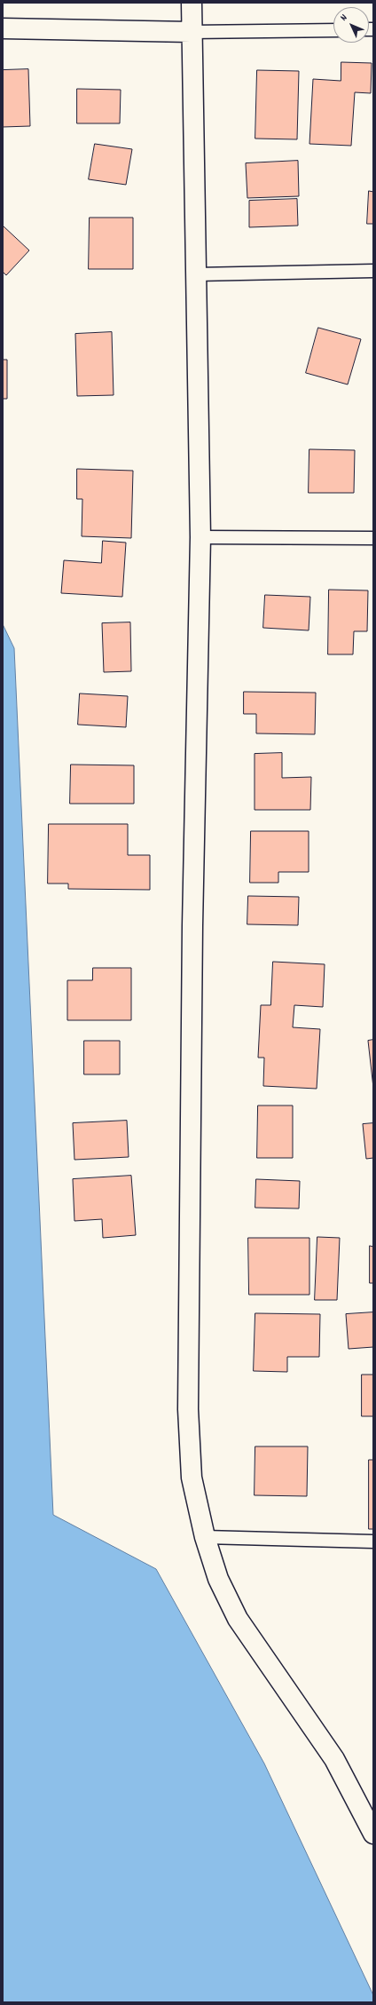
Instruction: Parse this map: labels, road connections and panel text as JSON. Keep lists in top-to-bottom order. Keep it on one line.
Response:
{"north":"top left"}
